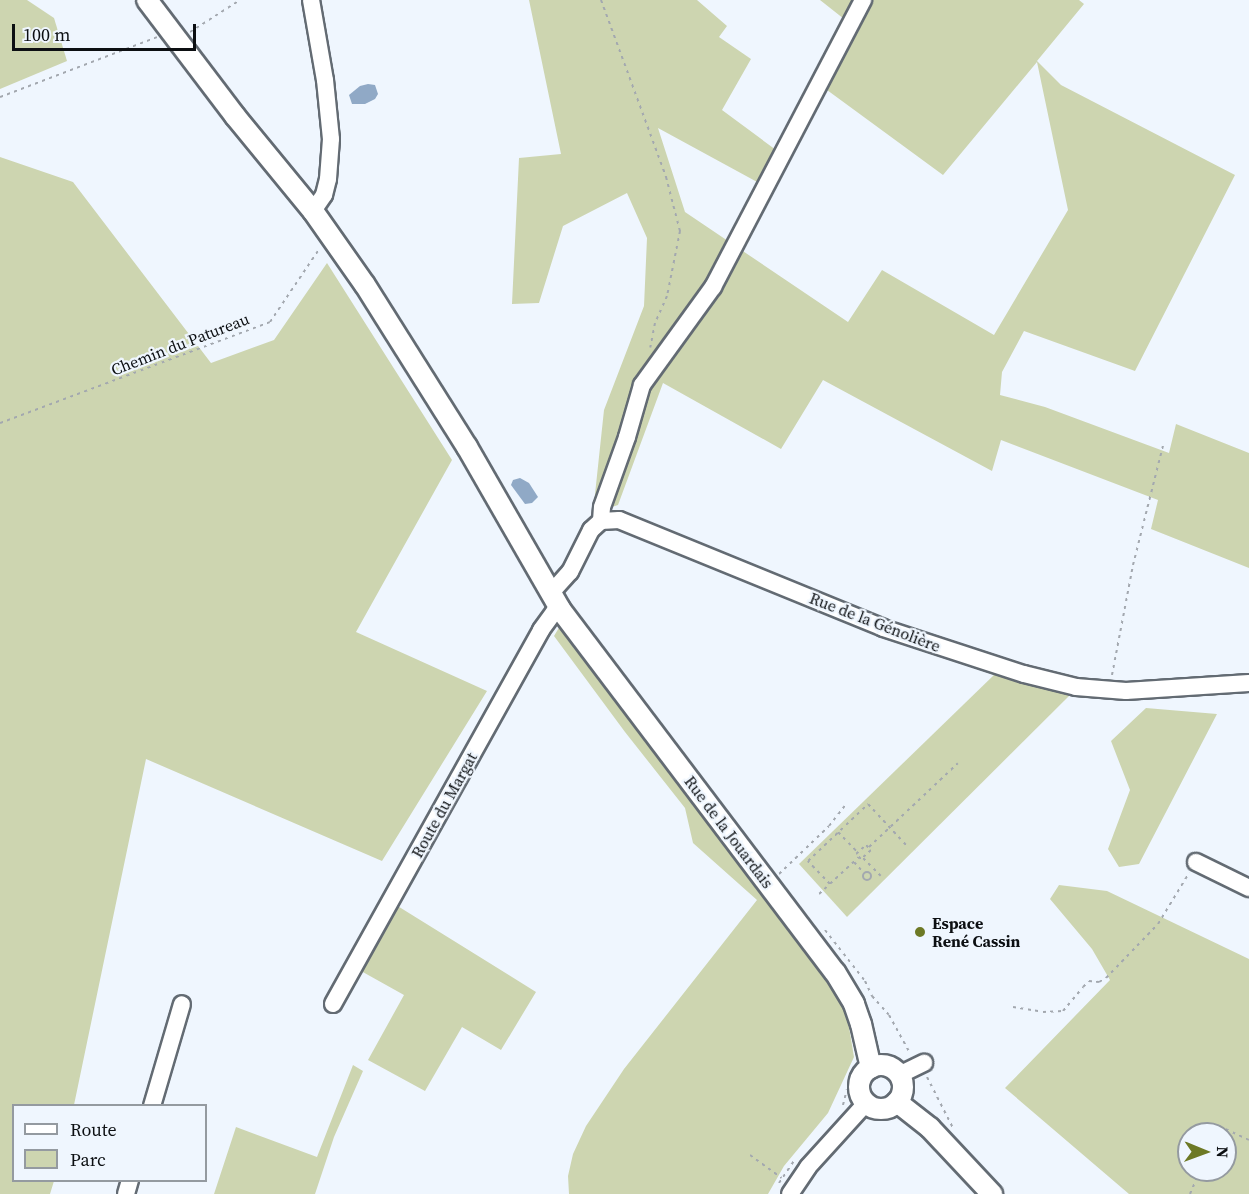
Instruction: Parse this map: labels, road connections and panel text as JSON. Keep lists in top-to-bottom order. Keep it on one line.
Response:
{"streets":{"main road":["Rue de la Jouardais"],"street":["Rue de la Génolière","Route du Margat"],"path":["Chemin du Patureau"]},"crossings":[["Chemin du Patureau","Rue de la Jouardais"],["Route du Margat","Rue de la Jouardais"]],"places":["Espace René Cassin"],"legend":["Route","Parc"],"scale_bar":"100 m","north":"right"}
